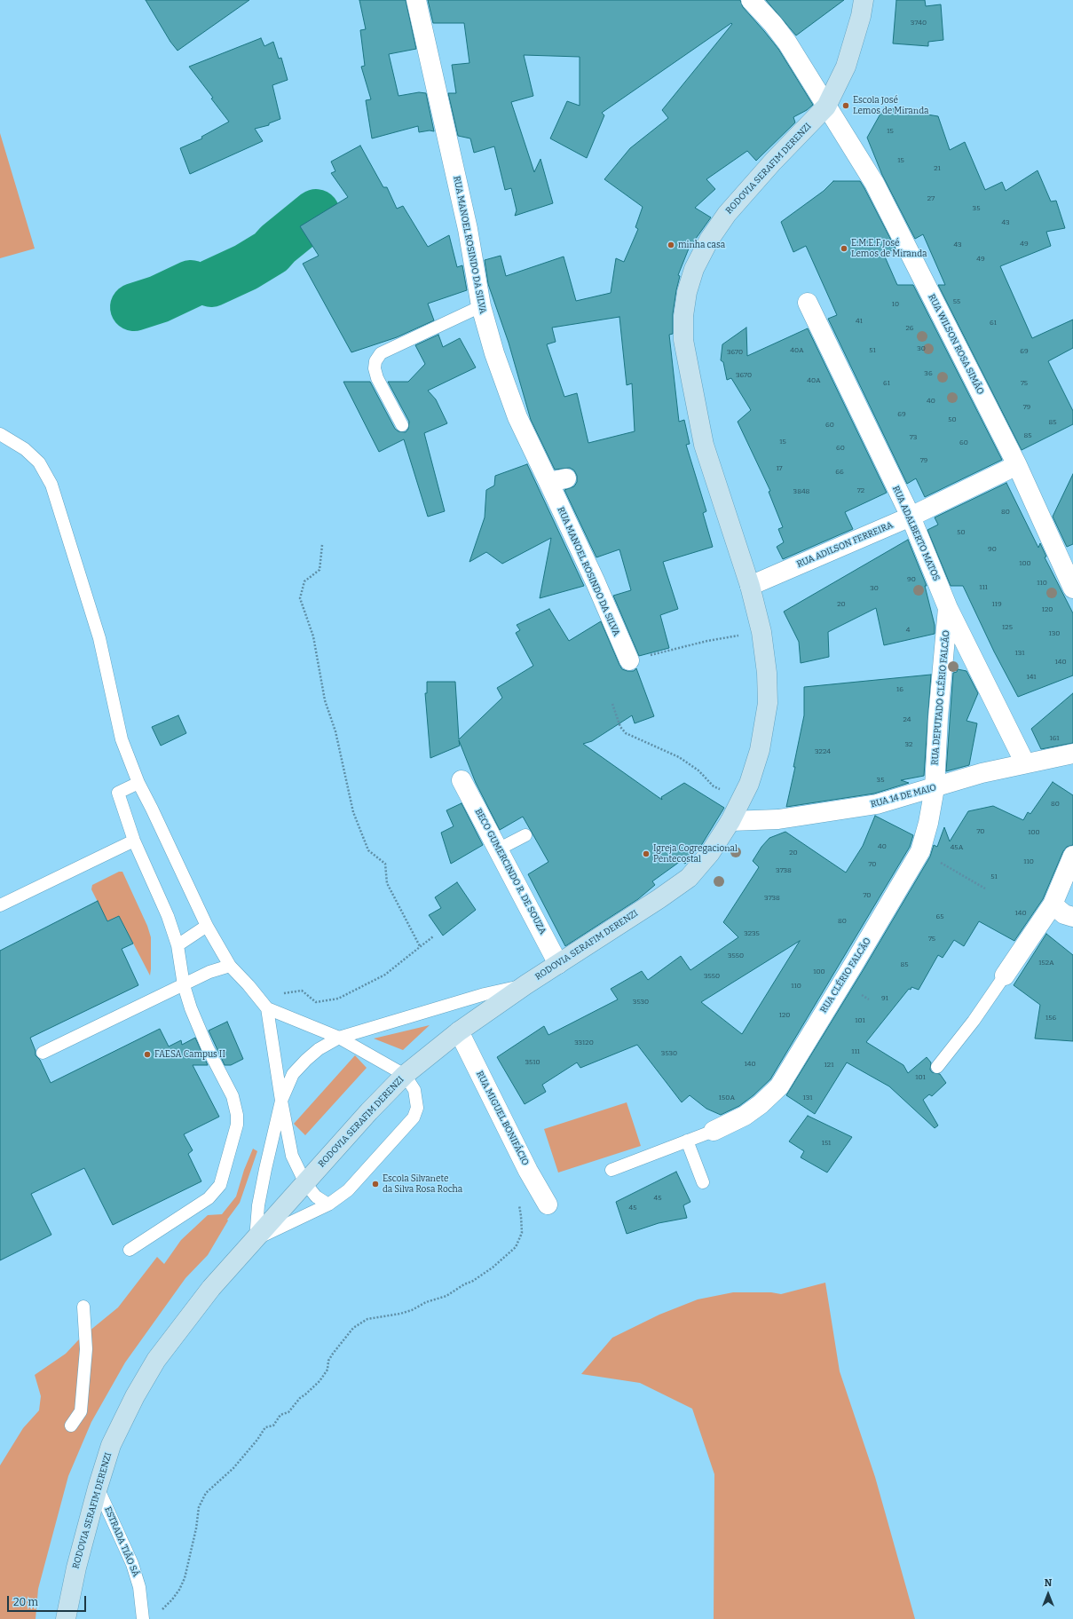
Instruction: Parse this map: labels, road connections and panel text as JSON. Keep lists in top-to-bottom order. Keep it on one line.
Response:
{"streets":{"main road":["RODOVIA SERAFIM DERENZI"],"street":["RUA MANOEL ROSINDO DA SILVA","RUA WILSON ROSA SIMÃO","RUA ADALBERTO MATOS","RUA ADILSON FERREIRA","RUA DEPUTADO CLÉRIO FALCÃO","RUA 14 DE MAIO","BECO GUMERCINDO R. DE SOUZA","RUA CLÉRIO FALCÃO","RUA MIGUEL BONIFÁCIO"],"lane":["ESTRADA TIÃO SÁ"]},"crossings":[["RODOVIA SERAFIM DERENZI","RUA WILSON ROSA SIMÃO"],["RODOVIA SERAFIM DERENZI","RUA ADILSON FERREIRA"],["RODOVIA SERAFIM DERENZI","RUA 14 DE MAIO"],["RODOVIA SERAFIM DERENZI","BECO GUMERCINDO R. DE SOUZA"],["RODOVIA SERAFIM DERENZI","RUA MIGUEL BONIFÁCIO"],["RODOVIA SERAFIM DERENZI","ESTRADA TIÃO SÁ"],["RUA WILSON ROSA SIMÃO","RUA ADILSON FERREIRA"],["RUA ADALBERTO MATOS","RUA ADILSON FERREIRA"],["RUA ADALBERTO MATOS","RUA DEPUTADO CLÉRIO FALCÃO"],["RUA ADALBERTO MATOS","RUA 14 DE MAIO"],["RUA DEPUTADO CLÉRIO FALCÃO","RUA 14 DE MAIO"],["RUA DEPUTADO CLÉRIO FALCÃO","RUA CLÉRIO FALCÃO"],["RUA 14 DE MAIO","RUA CLÉRIO FALCÃO"]],"places":["Escola José Lemos de Miranda","minha casa","E.M.E.F José Lemos de Miranda","Igreja Cogregacional Pentecostal","FAESA Campus II","Escola Silvanete da Silva Rosa Rocha"],"house_numbers":["3740","15","15","21","27","35","43","49","43","49","55","10","41","61","26","30","40A","51","69","3670","36","3670","40A","61","75","40","79","69","50","85","60","85","73","15","60","60","79","17","66","72","3848","80","50","90","100","90","110","111","30","20","119","120","125","4","130","131","140","141","16","24","161","32","3224","35","80","70","100","40","45A","20","110","70","3738","51","70","3738","140","65","80","3235","75","3550","152A","85","100","3550","110","91","3530","120","156","101","33120","111","3530","3510","140","121","101","150A","131","151","45","45"],"scale_bar":"20 m","north":"top"}
